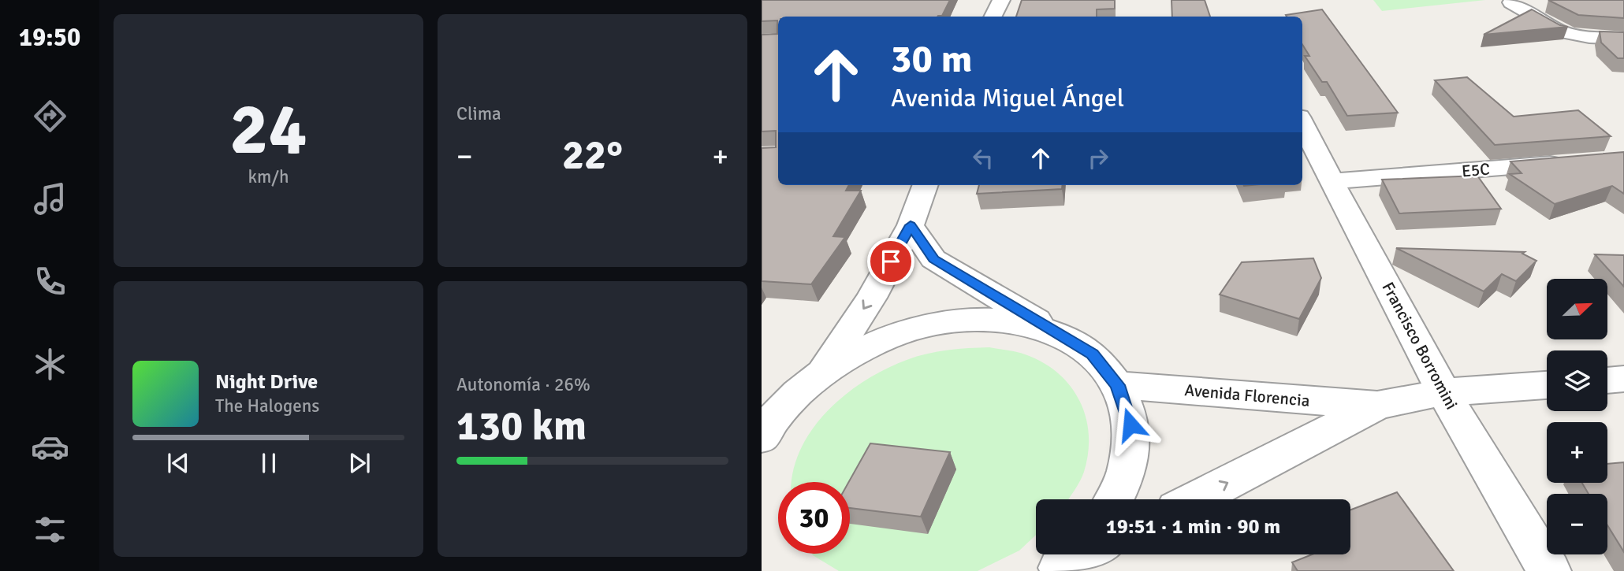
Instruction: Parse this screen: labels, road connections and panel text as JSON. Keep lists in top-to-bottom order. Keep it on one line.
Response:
{"streets":{"street":["E5C","Francisco Borromini","Avenida Florencia"]},"crossings":[["E5C","Francisco Borromini"],["Francisco Borromini","Avenida Florencia"]],"north":"top right","page":{"tabs":"19:50","tile":[["24","km/h"],"Clima",["Autonomía · 26%","130 km"]],"turn":["30 m","Avenida Miguel Ángel"],"heat":["−","22°","+"],"map_buttons":["+","−"],"song":["Night Drive","The Halogens"],"limit":"30","trip":"19:51 · 1 min · 90 m"}}
